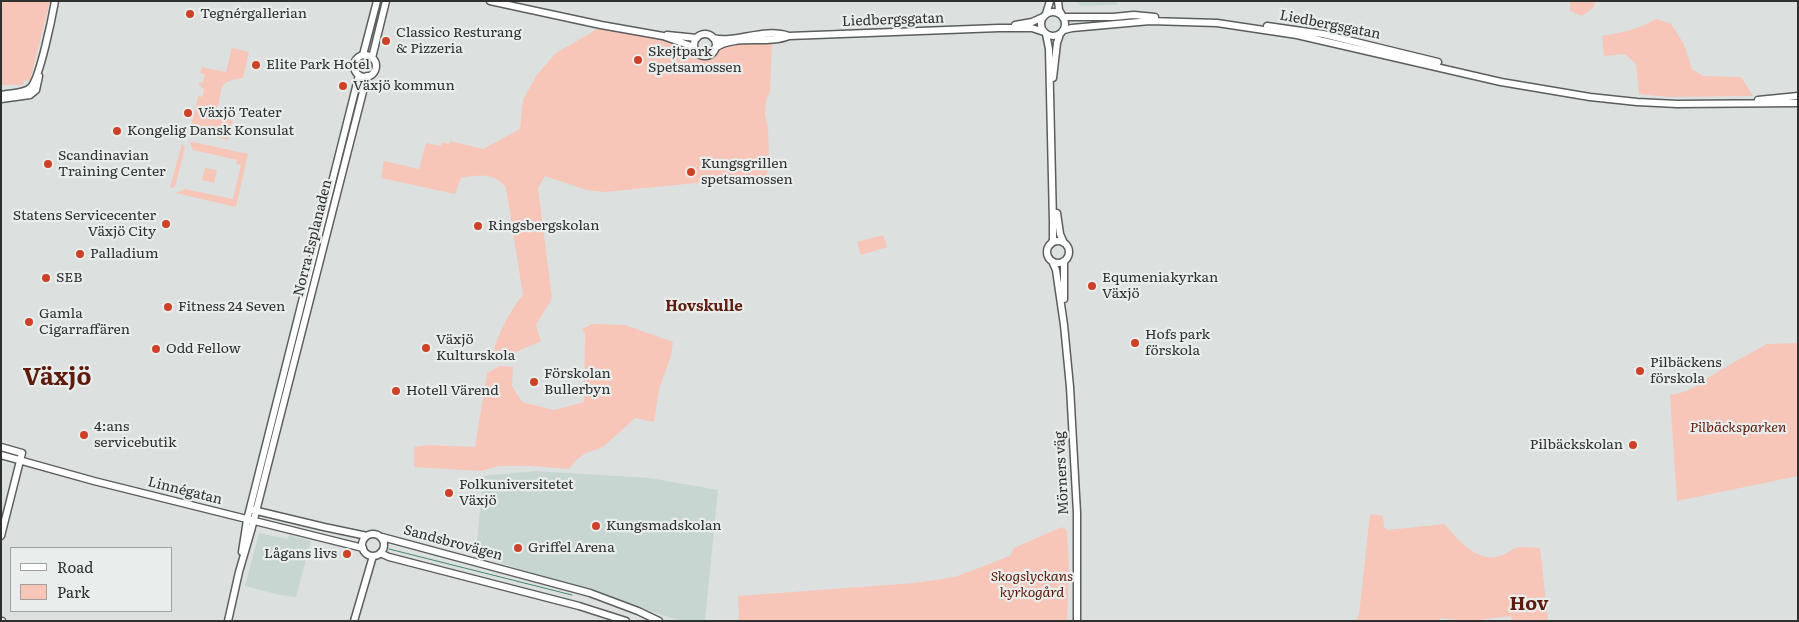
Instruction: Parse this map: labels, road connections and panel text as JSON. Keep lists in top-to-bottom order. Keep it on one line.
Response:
{"streets":{"main road":["Liedbergsgatan","Norra Esplanaden","Mörners väg","Linnégatan","Sandsbrovägen"]},"crossings":[["Norra Esplanaden","Linnégatan"],["Linnégatan","Sandsbrovägen"]],"districts":["Hovskulle","Växjö","Hov"],"parks":["Pilbäcksparken","Skogslyckans kyrkogård"],"places":["Tegnérgallerian","Classico Resturang & Pizzeria","Skejtpark Spetsamossen","Elite Park Hotel","Växjö kommun","Växjö Teater","Kongelig Dansk Konsulat","Scandinavian Training Center","Kungsgrillen spetsamossen","Statens Servicecenter Växjö City","Ringsbergskolan","Palladium","SEB","Equmeniakyrkan Växjö","Fitness 24 Seven","Gamla Cigarraffären","Hofs park förskola","Växjö Kulturskola","Odd Fellow","Pilbäckens förskola","Förskolan Bullerbyn","Hotell Värend","4:ans servicebutik","Pilbäckskolan","Folkuniversitetet Växjö","Kungsmadskolan","Griffel Arena","Lågans livs"],"legend":["Road","Park"]}
